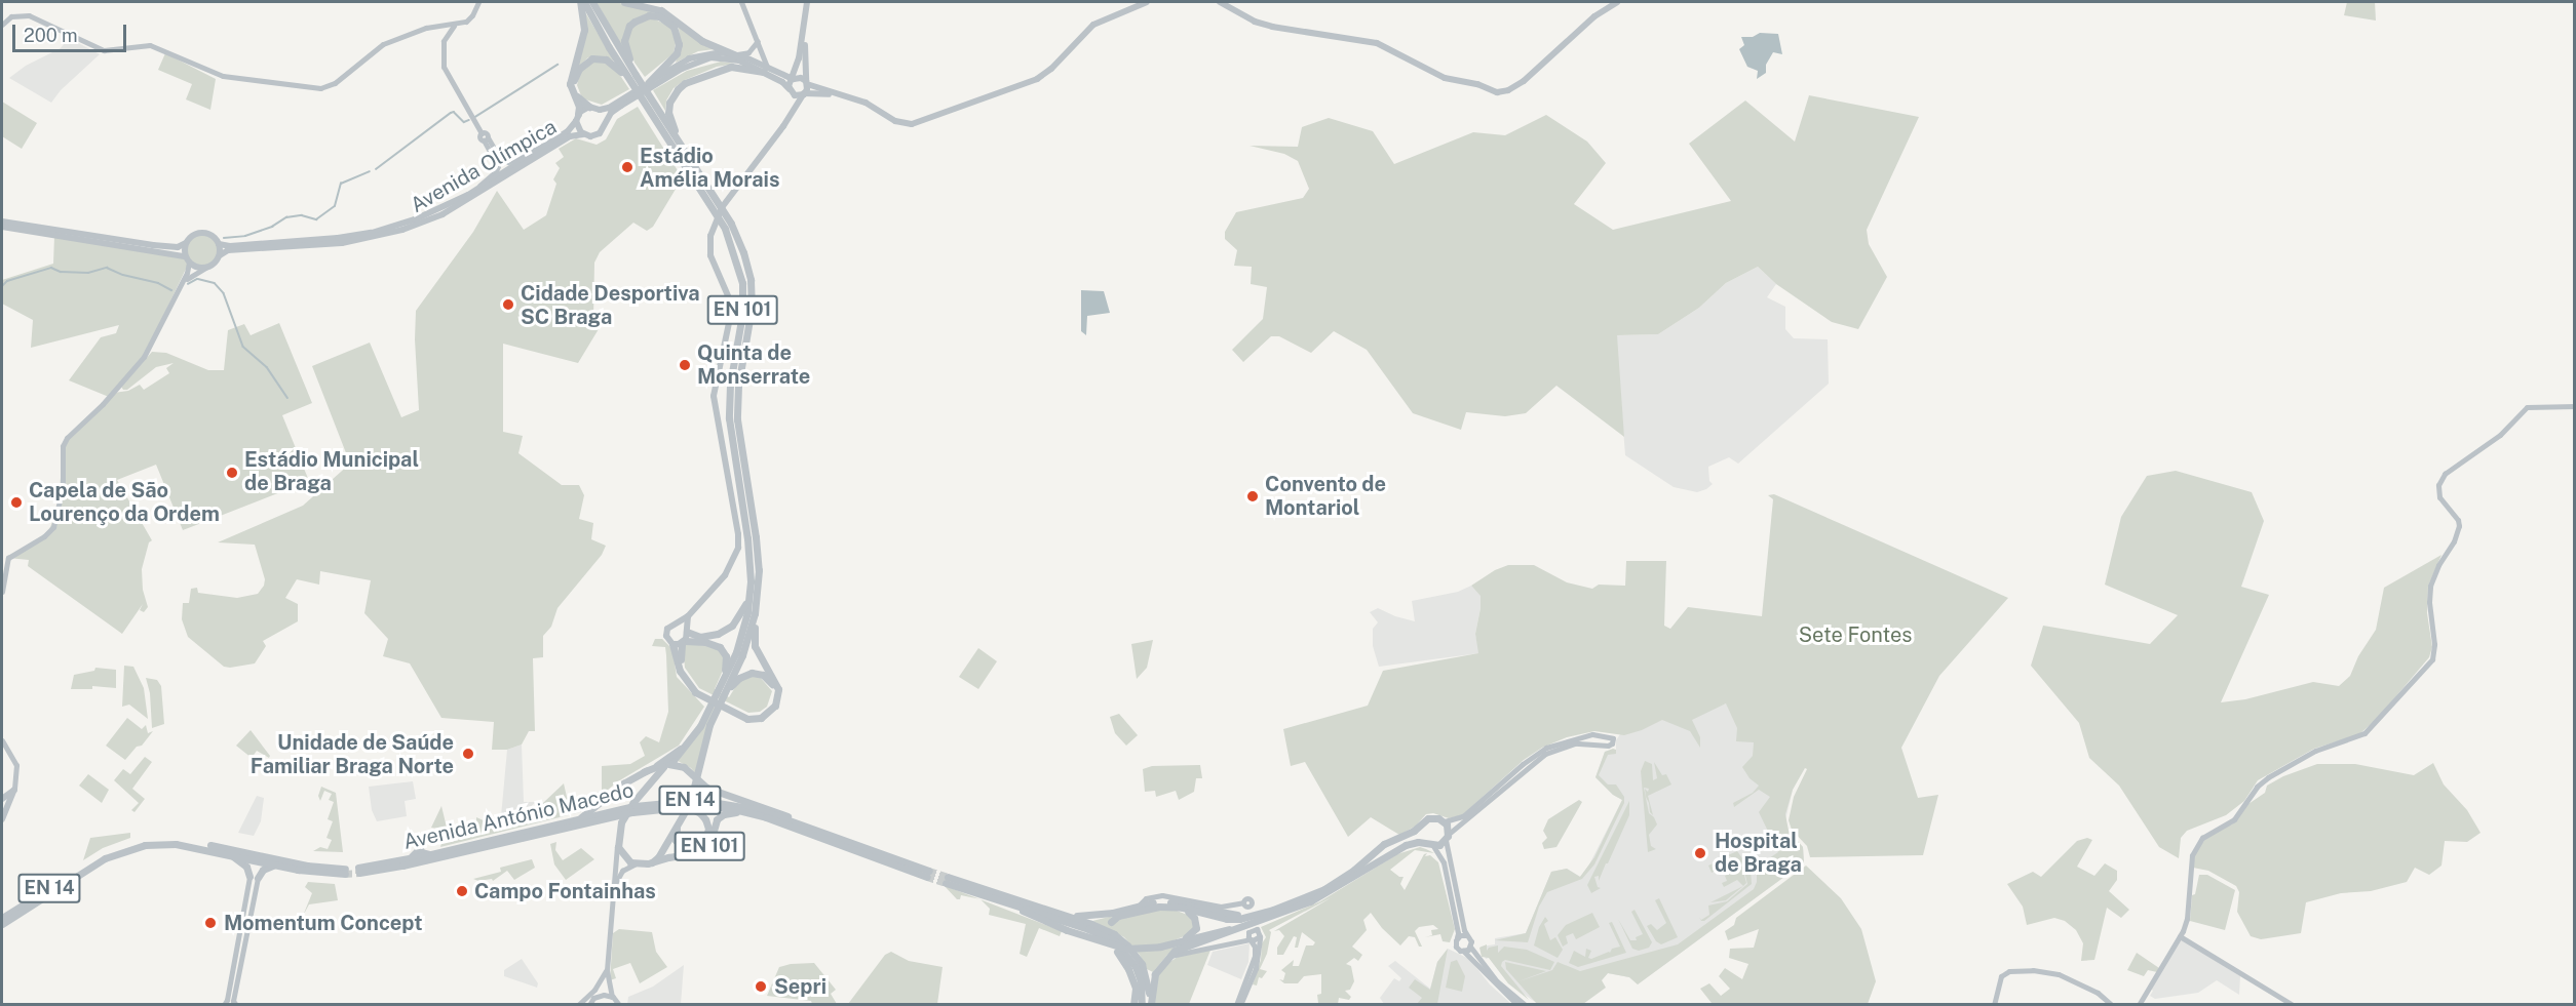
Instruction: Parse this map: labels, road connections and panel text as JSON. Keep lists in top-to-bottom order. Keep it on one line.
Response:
{"streets":{"highway":["EN 101","EN 14","Avenida António Macedo"],"main road":["Avenida Olímpica"]},"crossings":[["EN 101","Avenida António Macedo"]],"parks":["Sete Fontes"],"places":["Estádio Amélia Morais","Cidade Desportiva SC Braga","Quinta de Monserrate","Estádio Municipal de Braga","Convento de Montariol","Capela de São Lourenço da Ordem","Unidade de Saúde Familiar Braga Norte","Hospital de Braga","Campo Fontainhas","Momentum Concept","Sepri"],"scale_bar":"200 m"}
